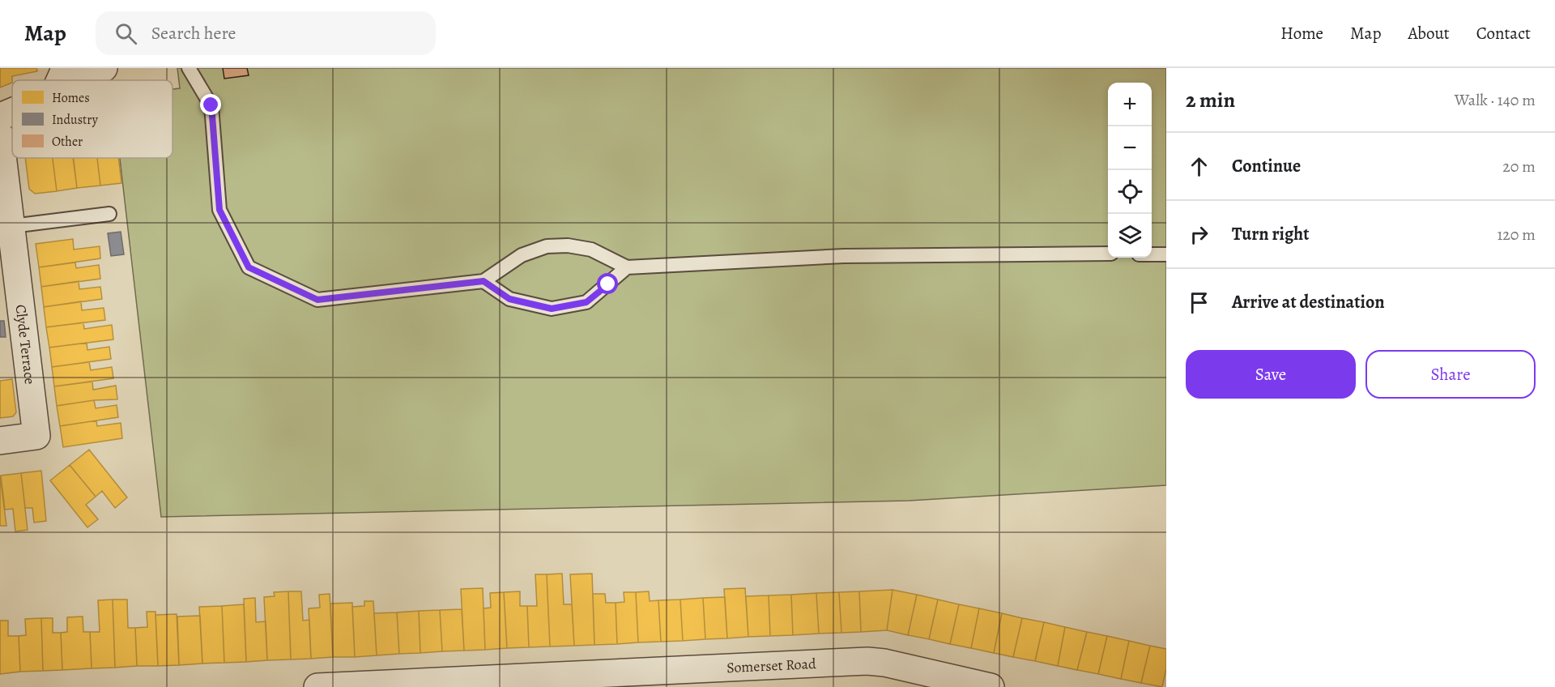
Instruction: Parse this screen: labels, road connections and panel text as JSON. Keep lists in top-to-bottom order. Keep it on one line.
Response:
{"streets":{"street":["Clyde Terrace","Somerset Road"]},"legend":["Homes","Industry","Other"],"page":{"header":"Map","search":"Search here","nav":["Home","Map","About","Contact"],"heading":["2 min","Walk · 140 m"],"map_buttons":["+","−"],"list":[["Continue","20 m"],["Turn right","120 m"],"Arrive at destination"],"buttons":["Save","Share"]}}
